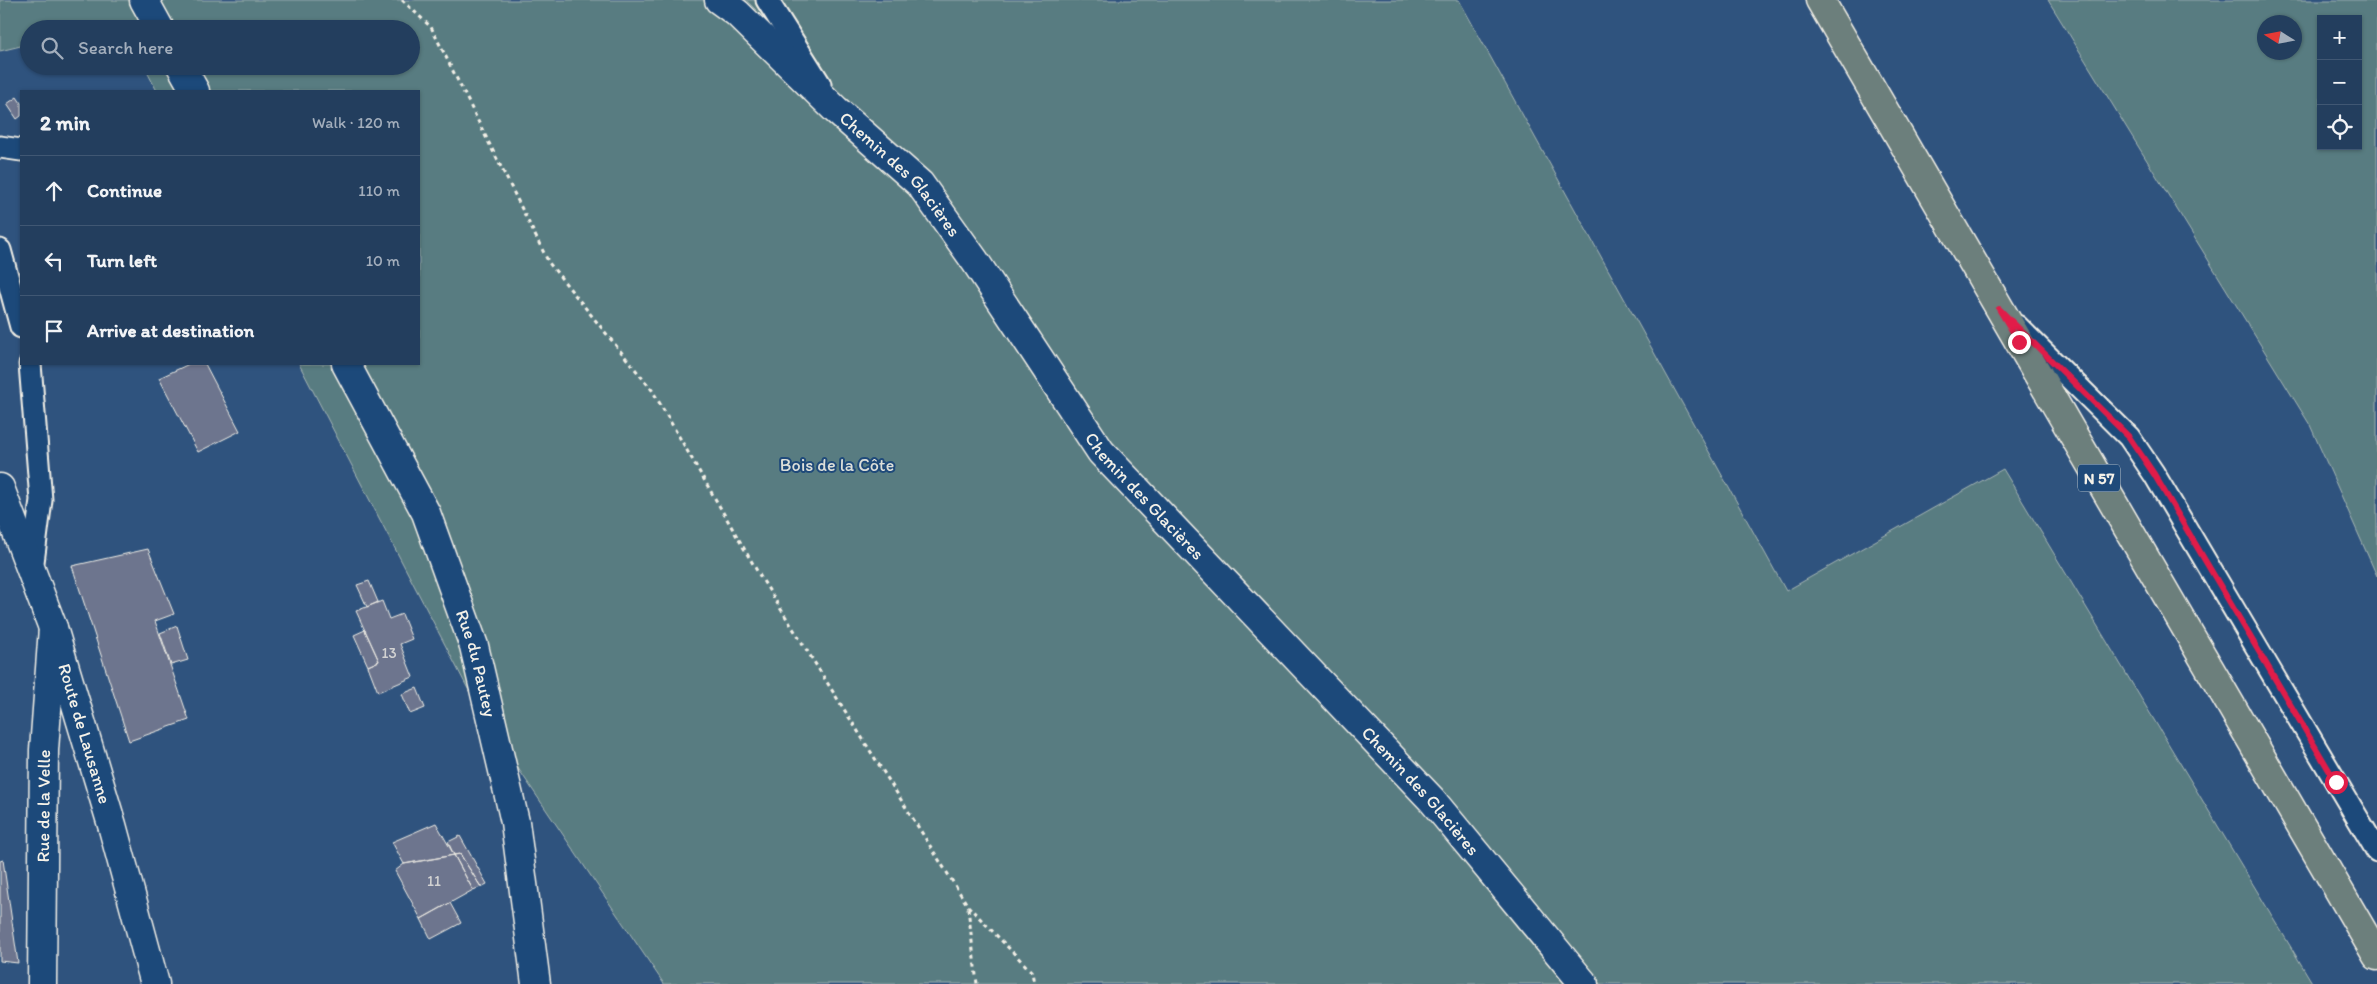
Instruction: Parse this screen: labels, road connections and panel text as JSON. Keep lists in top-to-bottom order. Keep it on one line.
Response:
{"streets":{"main road":["N 57"],"street":["Chemin des Glacières","Rue du Pautey","Route de Lausanne","Rue de la Velle"]},"crossings":[["Route de Lausanne","Rue de la Velle"]],"parks":["Bois de la Côte"],"house_numbers":["13","11"],"north":"left","page":{"map_buttons":["+","−"],"search":"Search here","heading":["2 min","Walk · 120 m"],"list":[["Continue","110 m"],["Turn left","10 m"],"Arrive at destination"]}}
